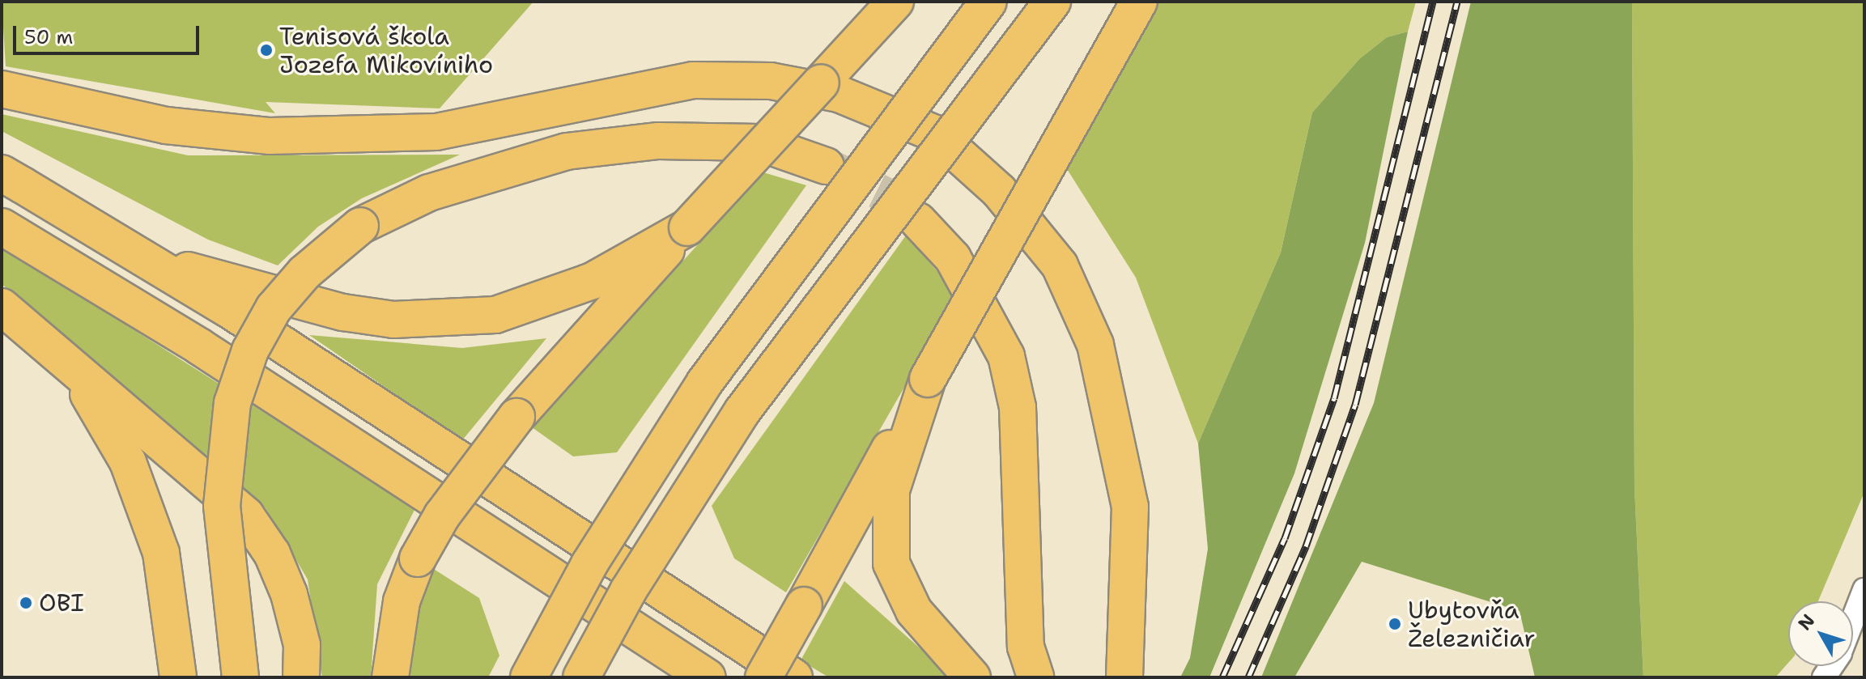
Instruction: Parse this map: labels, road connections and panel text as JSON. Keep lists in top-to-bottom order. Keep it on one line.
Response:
{"places":["Tenisová škola Jozefa Mikovíniho","OBI","Ubytovňa Železničiar"],"scale_bar":"50 m","north":"top left"}
